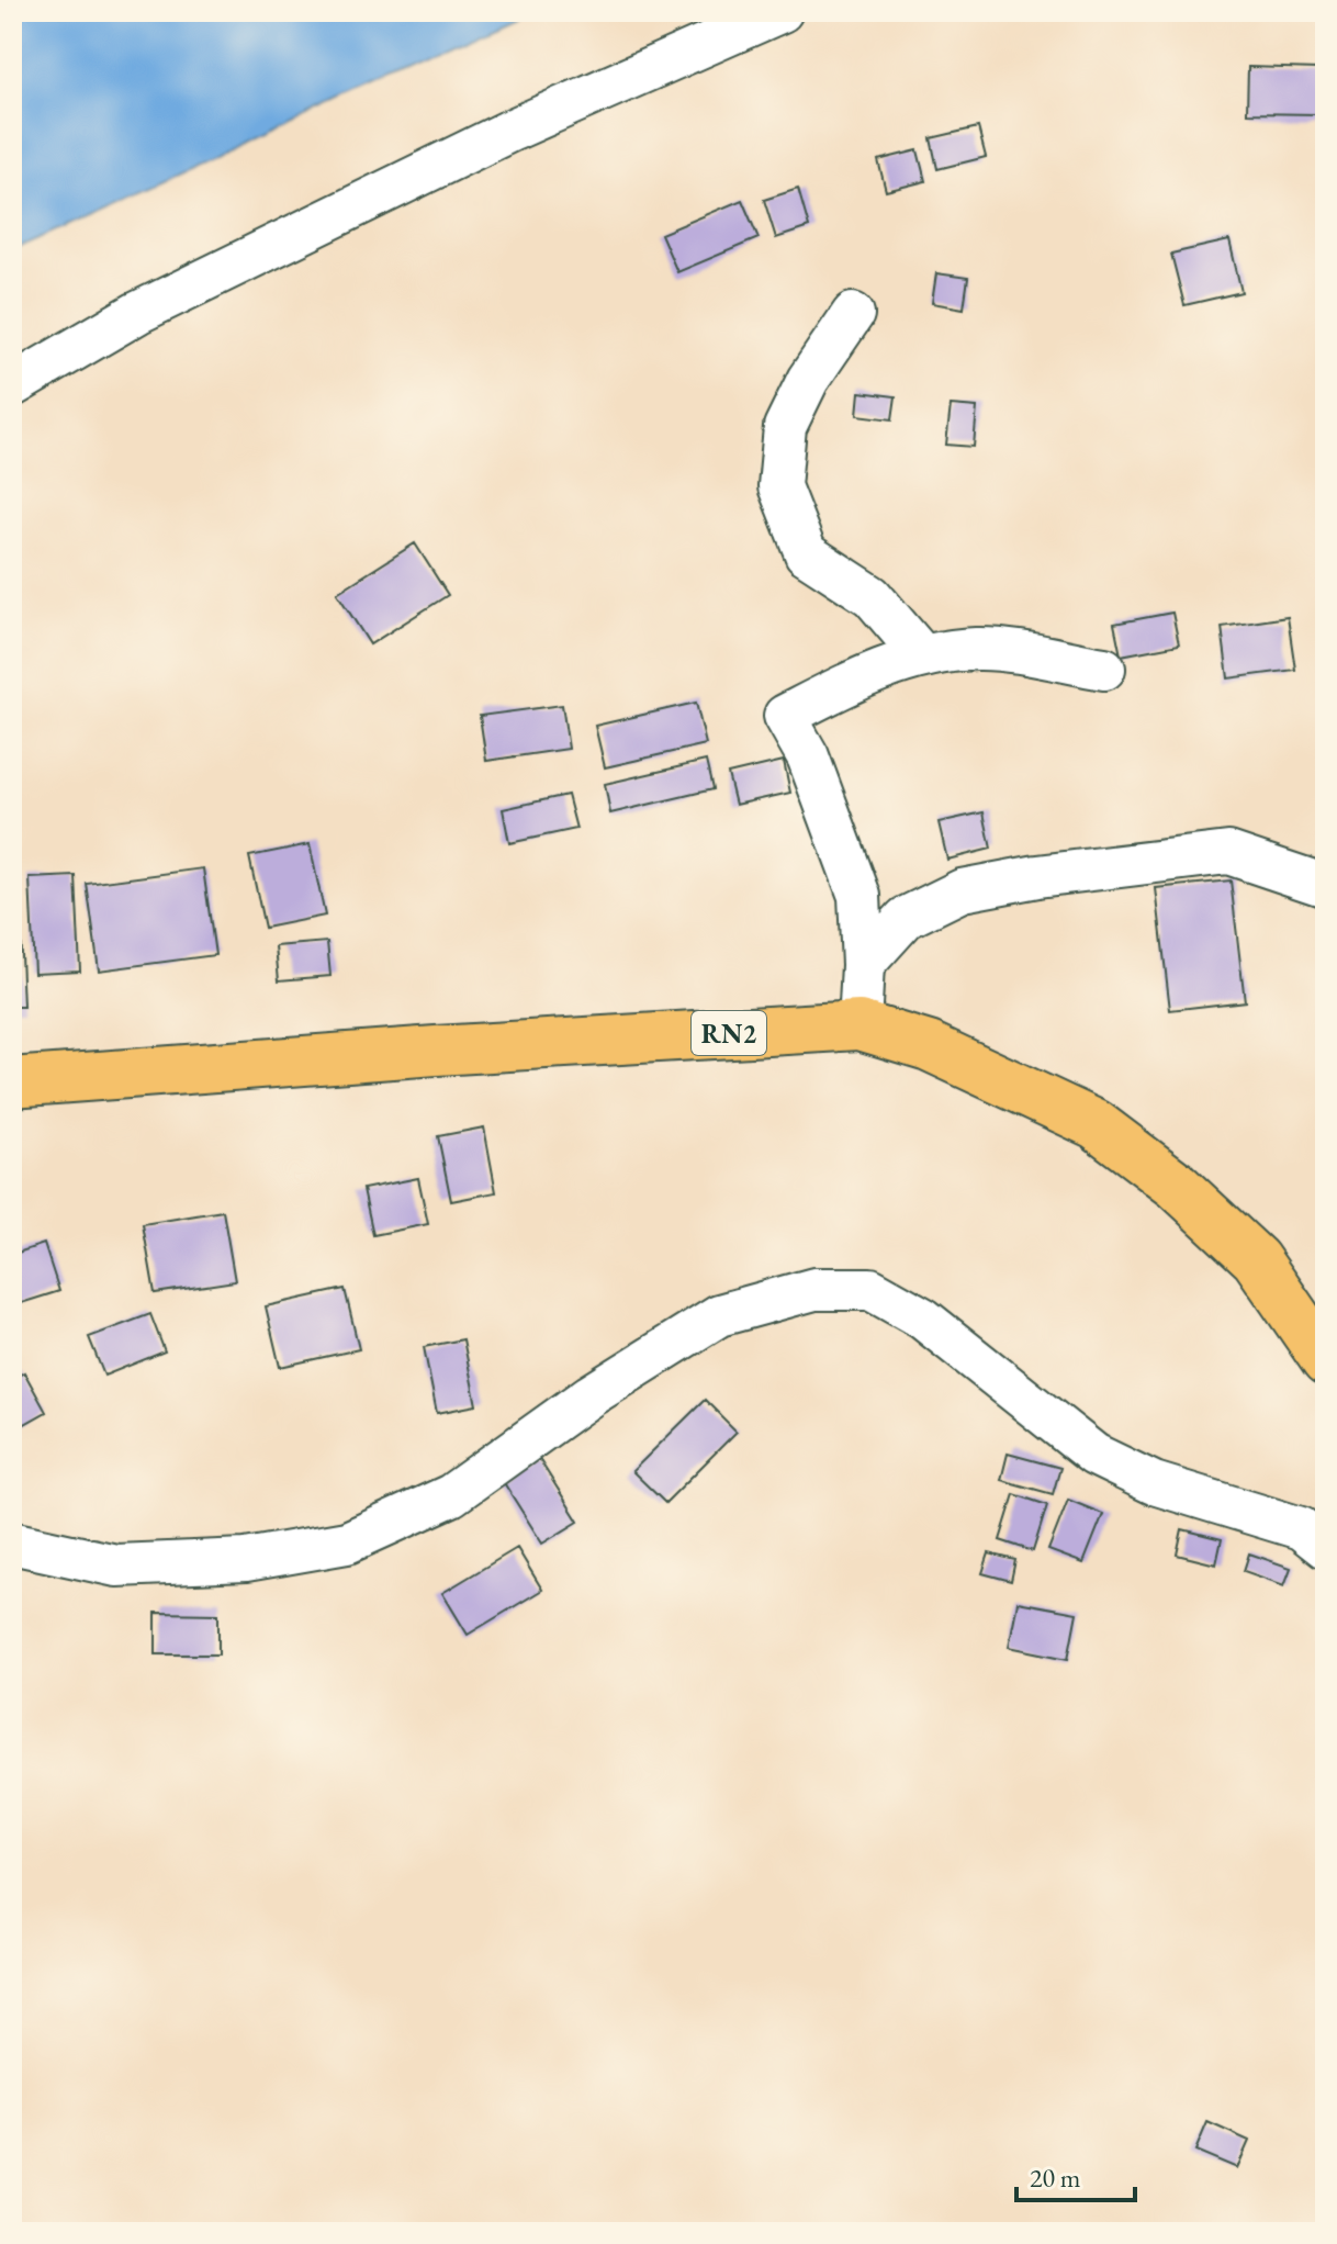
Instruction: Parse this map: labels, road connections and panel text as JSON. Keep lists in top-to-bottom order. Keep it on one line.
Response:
{"streets":{"highway":["RN2"]},"scale_bar":"20 m"}
